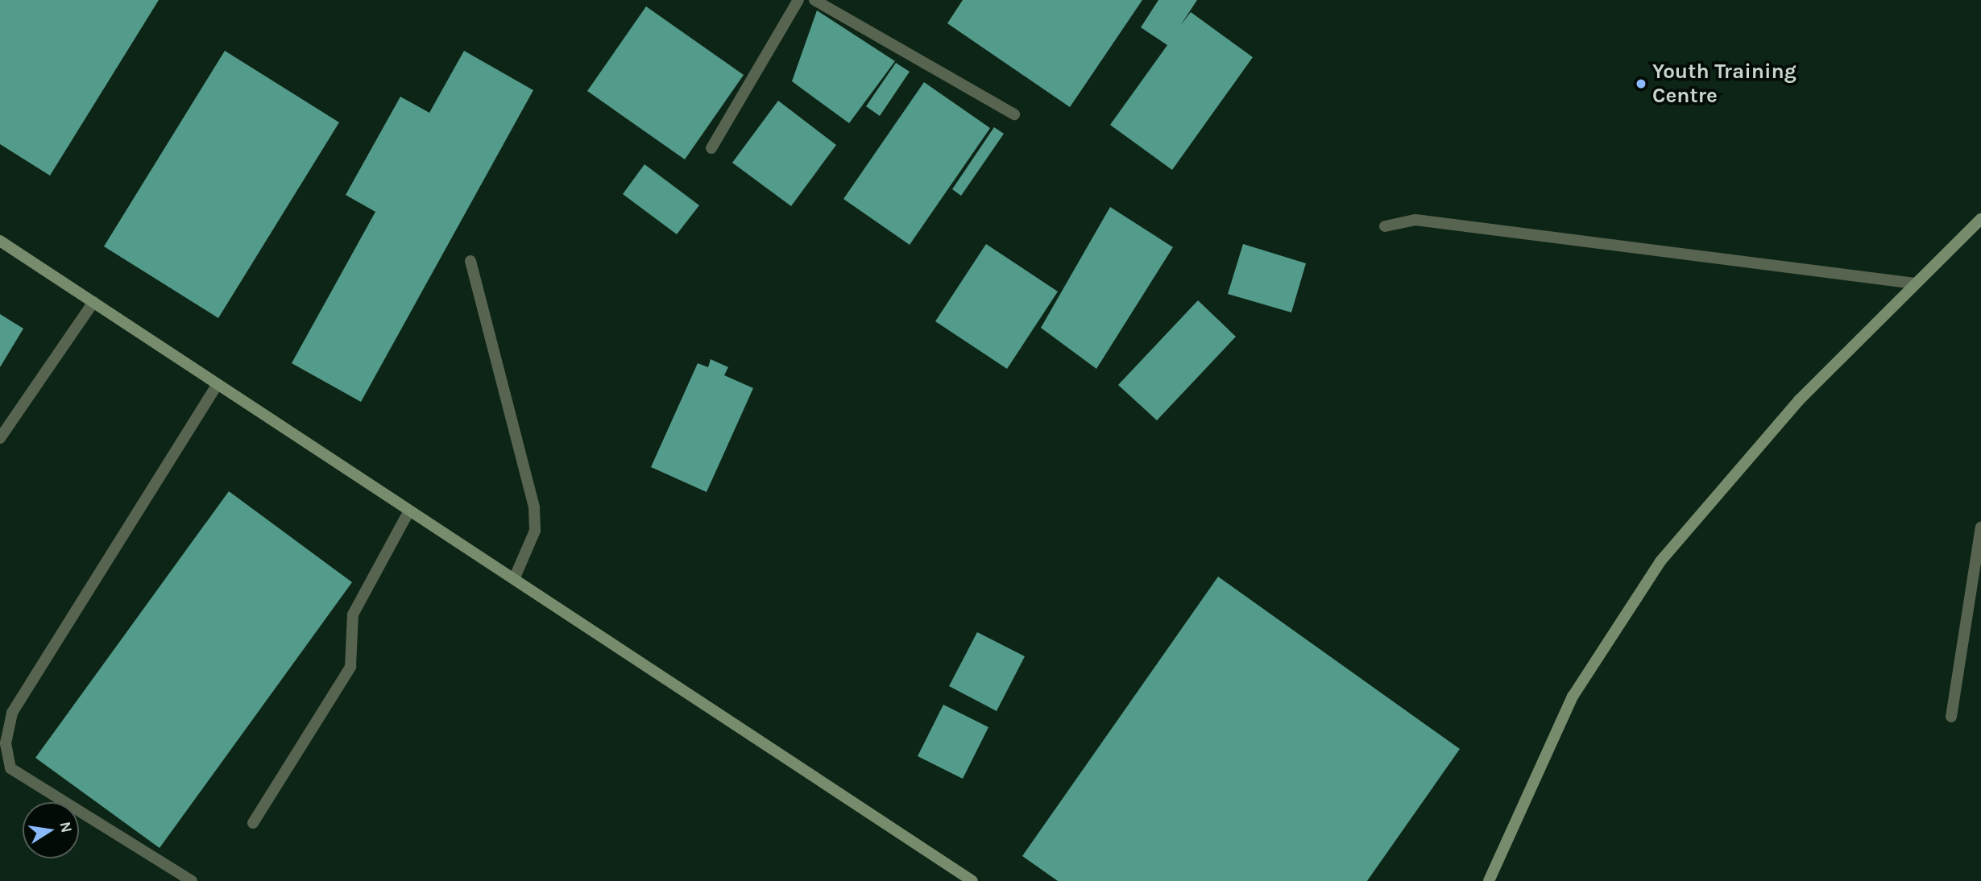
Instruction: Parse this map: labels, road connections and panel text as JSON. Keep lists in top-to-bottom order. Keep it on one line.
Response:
{"places":["Youth Training Centre"],"north":"right"}
